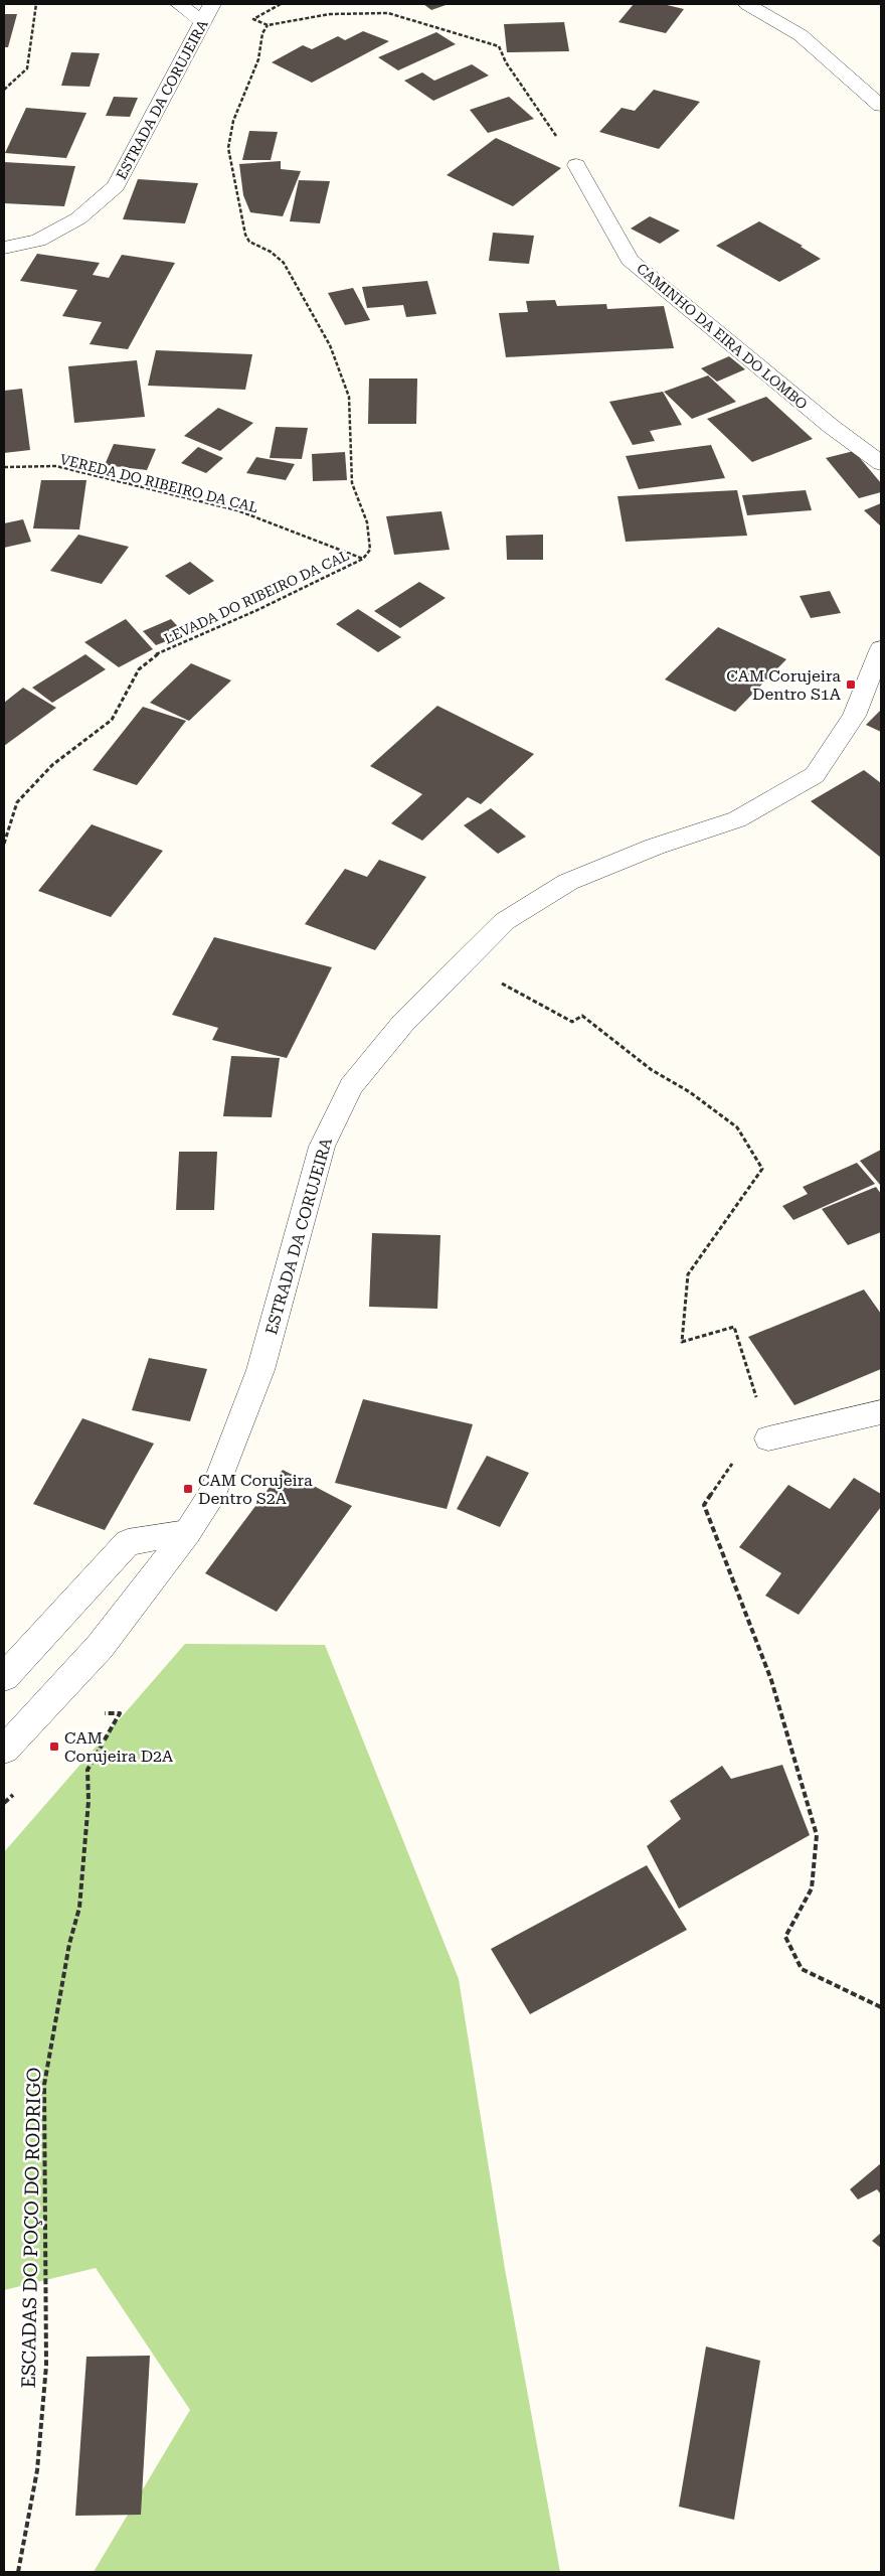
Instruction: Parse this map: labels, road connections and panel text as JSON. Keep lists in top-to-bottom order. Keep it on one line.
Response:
{"streets":{"street":["ESTRADA DA CORUJEIRA","CAMINHO DA EIRA DO LOMBO"],"path":["VEREDA DO RIBEIRO DA CAL","LEVADA DO RIBEIRO DA CAL","ESCADAS DO POÇO DO RODRIGO"]},"crossings":[["VEREDA DO RIBEIRO DA CAL","LEVADA DO RIBEIRO DA CAL"]],"places":{"transit":["CAM Corujeira Dentro S1A","CAM Corujeira Dentro S2A","CAM Corujeira D2A"]}}
